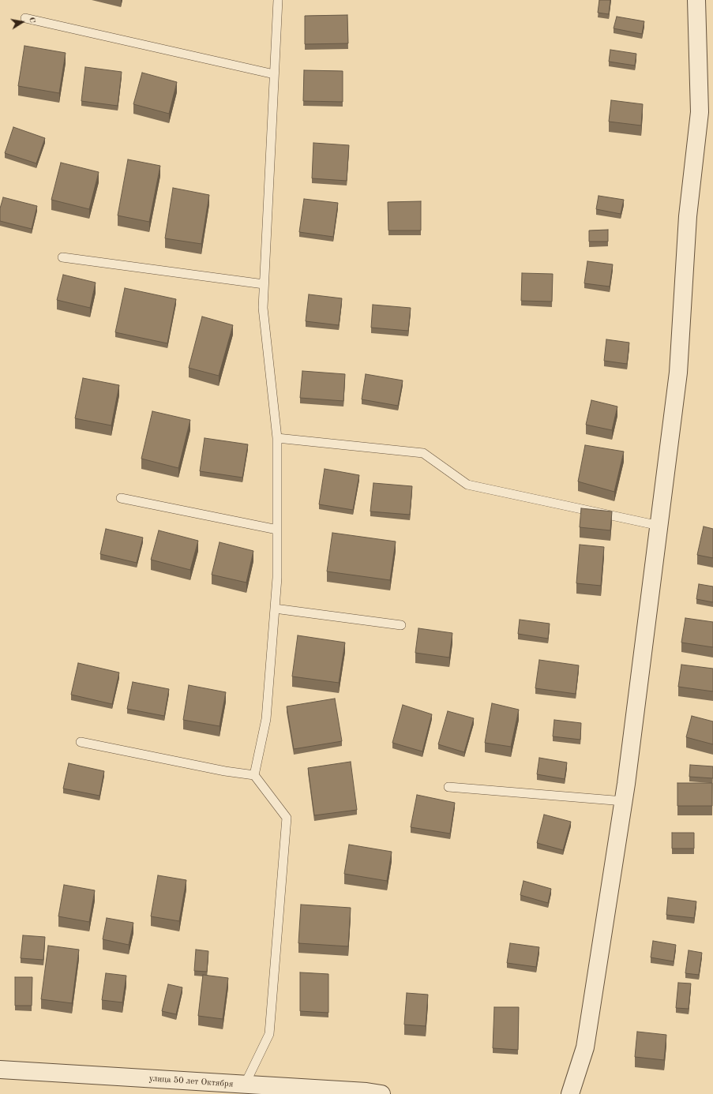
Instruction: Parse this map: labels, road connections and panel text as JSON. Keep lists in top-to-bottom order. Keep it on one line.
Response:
{"streets":{"street":["улица 50 лет Октября"]},"north":"right"}
